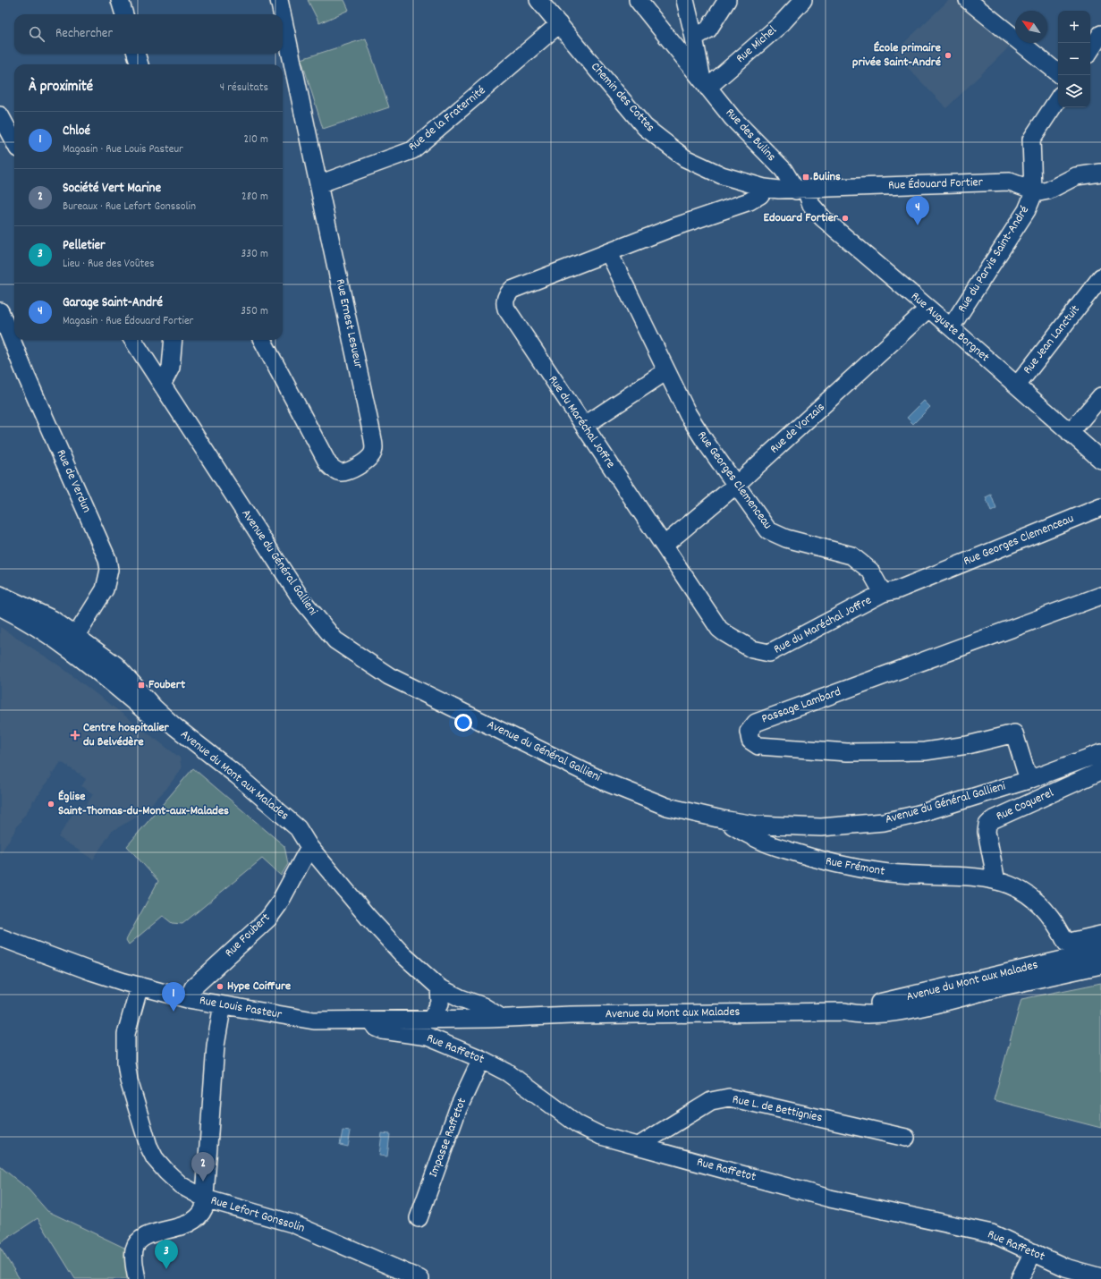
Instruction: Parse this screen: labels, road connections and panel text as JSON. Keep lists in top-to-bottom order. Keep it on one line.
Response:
{"streets":{"street":["Rue Michel","Chemin des Cottes","Rue de la Fraternité","Rue des Bulins","Rue Édouard Fortier","Rue du Parvis Saint-André","Rue Ernest Lesueur","Rue Auguste Borgnet","Rue Jean Lanctuit","Rue du Maréchal Joffre","Rue de Vorzais","Rue Georges Clemenceau","Rue de Verdun","Avenue du Général Gallieni","Passage Lambard","Avenue du Mont aux Malades","Rue Coquerel","Rue Frémont","Rue Foubert","Rue Louis Pasteur","Rue Raffetot","Rue L. de Bettignies","Impasse Raffetot","Rue Lefort Gonssolin"]},"crossings":[["Rue Michel","Rue des Bulins"],["Chemin des Cottes","Rue de la Fraternité"],["Chemin des Cottes","Rue Édouard Fortier"],["Chemin des Cottes","Rue du Maréchal Joffre"],["Rue de la Fraternité","Rue Ernest Lesueur"],["Rue des Bulins","Rue Édouard Fortier"],["Rue des Bulins","Rue Auguste Borgnet"],["Rue Édouard Fortier","Rue du Parvis Saint-André"],["Rue Édouard Fortier","Rue Auguste Borgnet"],["Rue Édouard Fortier","Rue du Maréchal Joffre"],["Rue du Parvis Saint-André","Rue Auguste Borgnet"],["Rue Auguste Borgnet","Rue Jean Lanctuit"],["Rue Auguste Borgnet","Rue de Vorzais"],["Rue du Maréchal Joffre","Rue de Vorzais"],["Rue du Maréchal Joffre","Rue Georges Clemenceau"],["Rue de Vorzais","Rue Georges Clemenceau"],["Rue de Verdun","Avenue du Mont aux Malades"],["Avenue du Général Gallieni","Passage Lambard"],["Avenue du Général Gallieni","Rue Frémont"],["Avenue du Mont aux Malades","Rue Foubert"],["Avenue du Mont aux Malades","Rue Louis Pasteur"],["Rue Coquerel","Rue Frémont"],["Rue Foubert","Rue Louis Pasteur"],["Rue Louis Pasteur","Rue Raffetot"],["Rue Raffetot","Rue L. de Bettignies"],["Rue Raffetot","Impasse Raffetot"]],"places":{"other":["École primaire privée Saint-André","Edouard Fortier","Église Saint-Thomas-du-Mont-aux-Malades","Hype Coiffure"],"transit":["Bulins","Foubert"],"health":["Centre hospitalier du Belvédère"]},"north":"top left","page":{"map_buttons":["+","−"],"search":"Rechercher","heading":["À proximité","4 résultats"],"list":[{"mark":"1","name":"Chloé","note":"Magasin · Rue Louis Pasteur","value":"210 m"},{"mark":"2","name":"Société Vert Marine","note":"Bureaux · Rue Lefort Gonssolin","value":"280 m"},{"mark":"3","name":"Pelletier","note":"Lieu · Rue des Voûtes","value":"330 m"},{"mark":"4","name":"Garage Saint-André","note":"Magasin · Rue Édouard Fortier","value":"350 m"}],"pins":["4","1","2","3"]}}
